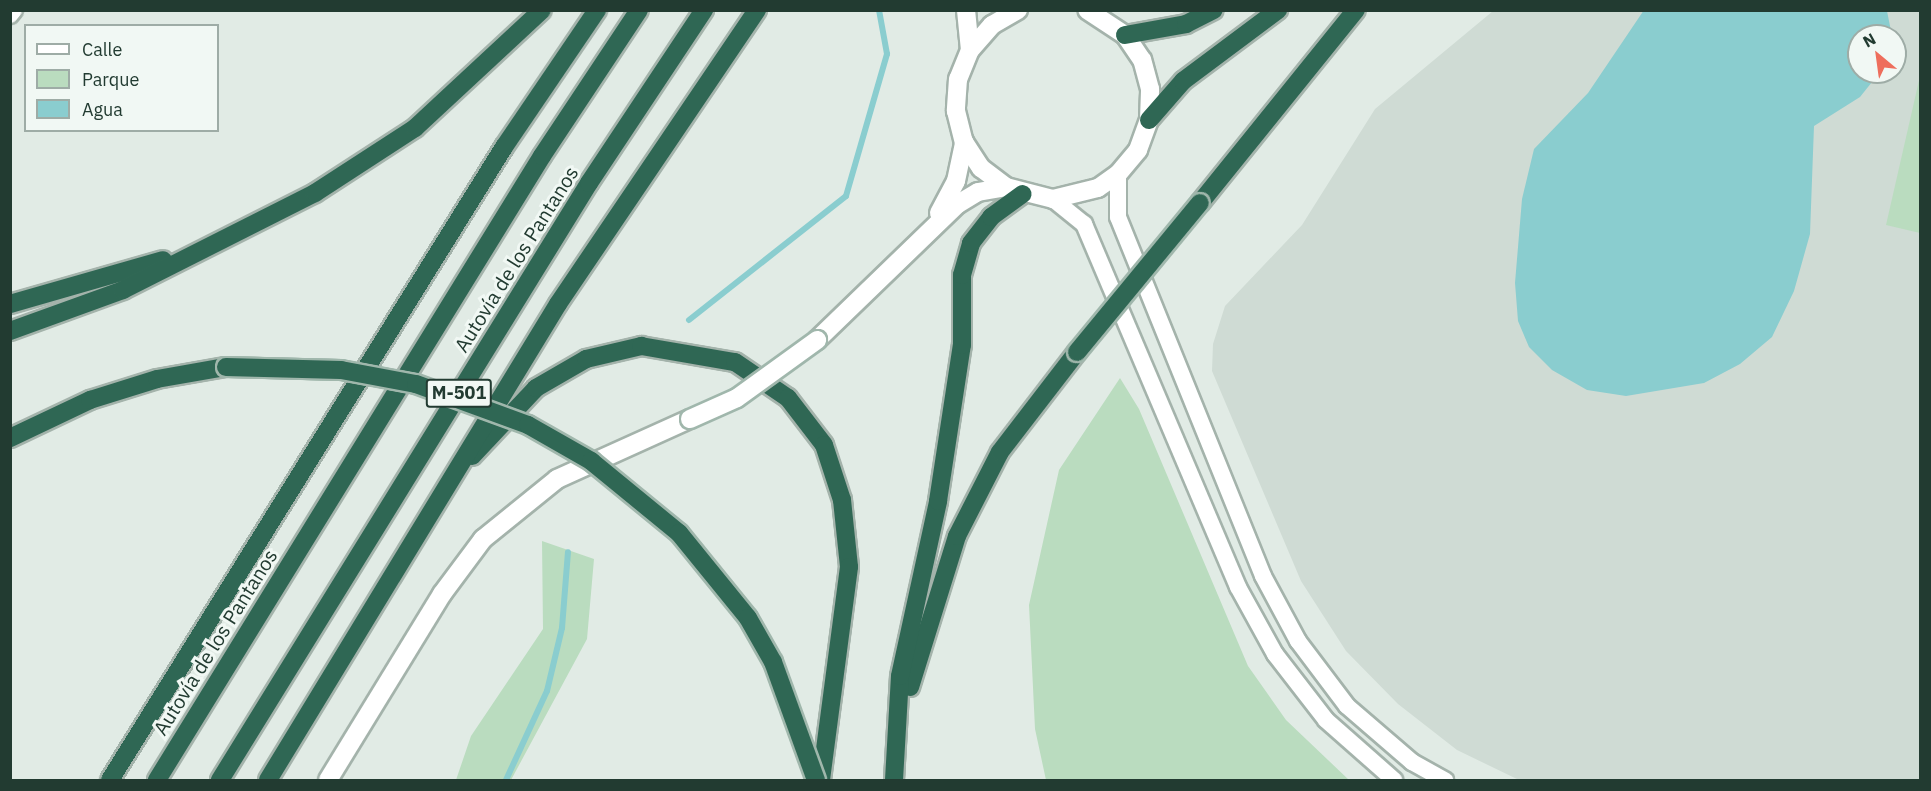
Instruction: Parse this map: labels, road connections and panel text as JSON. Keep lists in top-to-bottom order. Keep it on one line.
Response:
{"streets":{"highway":["Autovía de los Pantanos","M-501"]},"legend":["Calle","Parque","Agua"],"north":"top left"}
